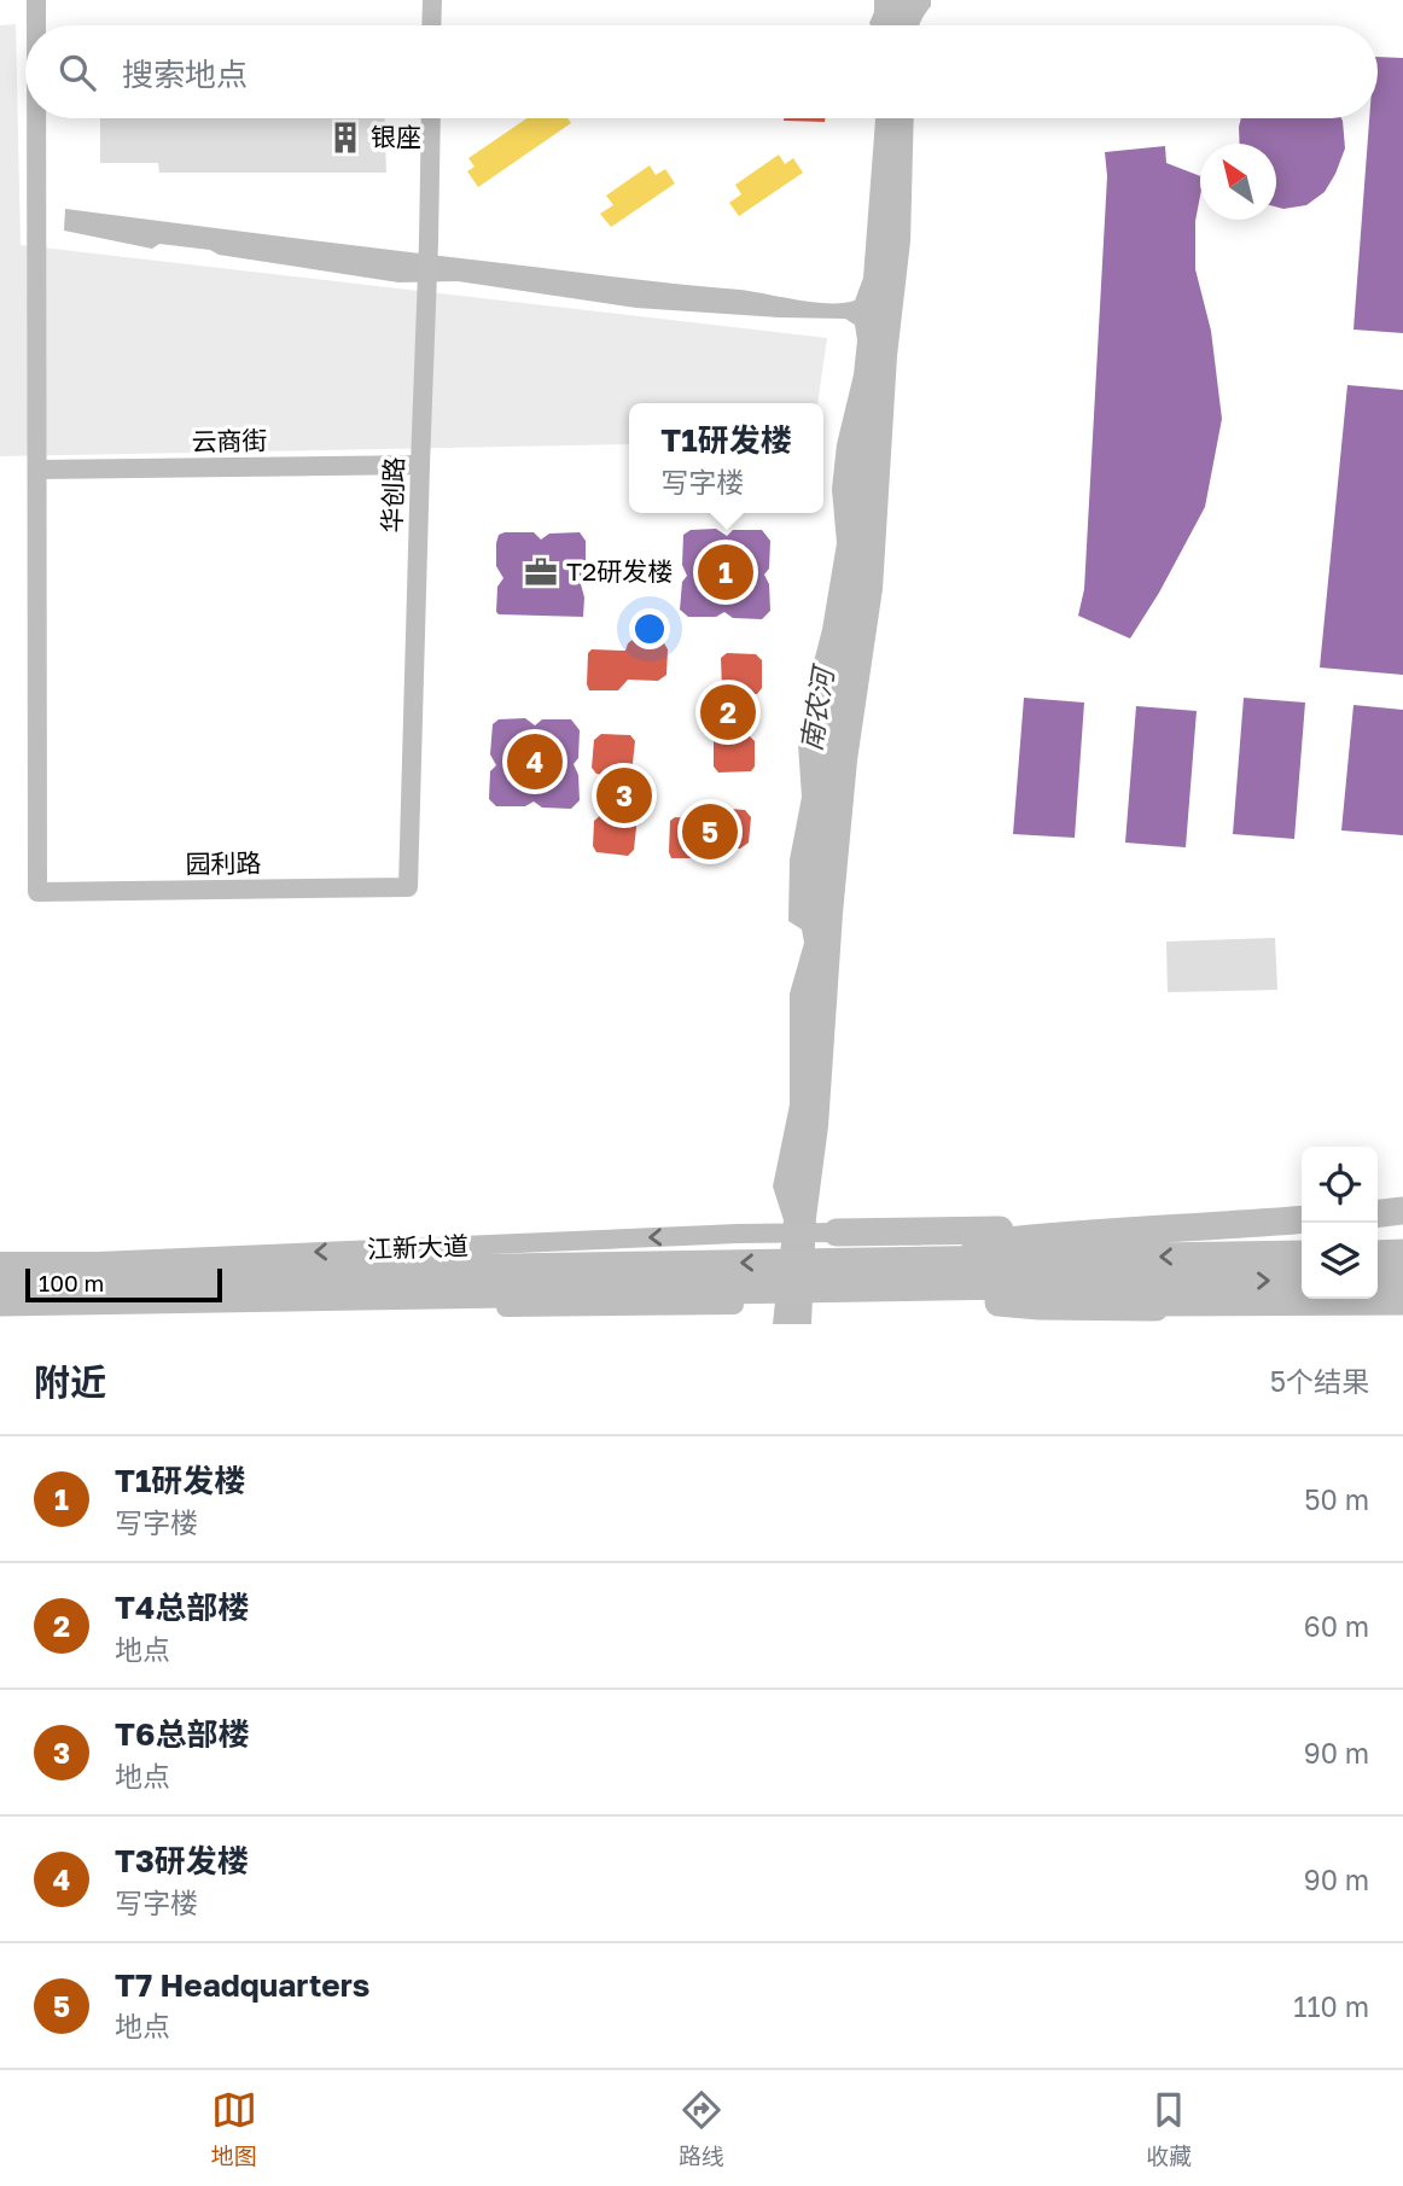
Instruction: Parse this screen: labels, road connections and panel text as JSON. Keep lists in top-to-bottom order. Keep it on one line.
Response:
{"streets":{"highway":["江新大道"],"street":["云商街","华创路","园利路"]},"crossings":[["云商街","华创路"],["云商街","园利路"],["华创路","园利路"]],"water":["南农河"],"places":{"building":["银座"],"office":["T2研发楼"]},"scale_bar":"100 m","north":"top left","page":{"search":"搜索地点","popup":["T1研发楼","写字楼"],"pins":["1","2","4","3","5"],"scale":"100 m","heading":["附近","5个结果"],"list":[{"mark":"1","name":"T1研发楼","note":"写字楼","value":"50 m"},{"mark":"2","name":"T4总部楼","note":"地点","value":"60 m"},{"mark":"3","name":"T6总部楼","note":"地点","value":"90 m"},{"mark":"4","name":"T3研发楼","note":"写字楼","value":"90 m"},{"mark":"5","name":"T7 Headquarters","note":"地点","value":"110 m"}],"nav":["地图","路线","收藏"]}}
